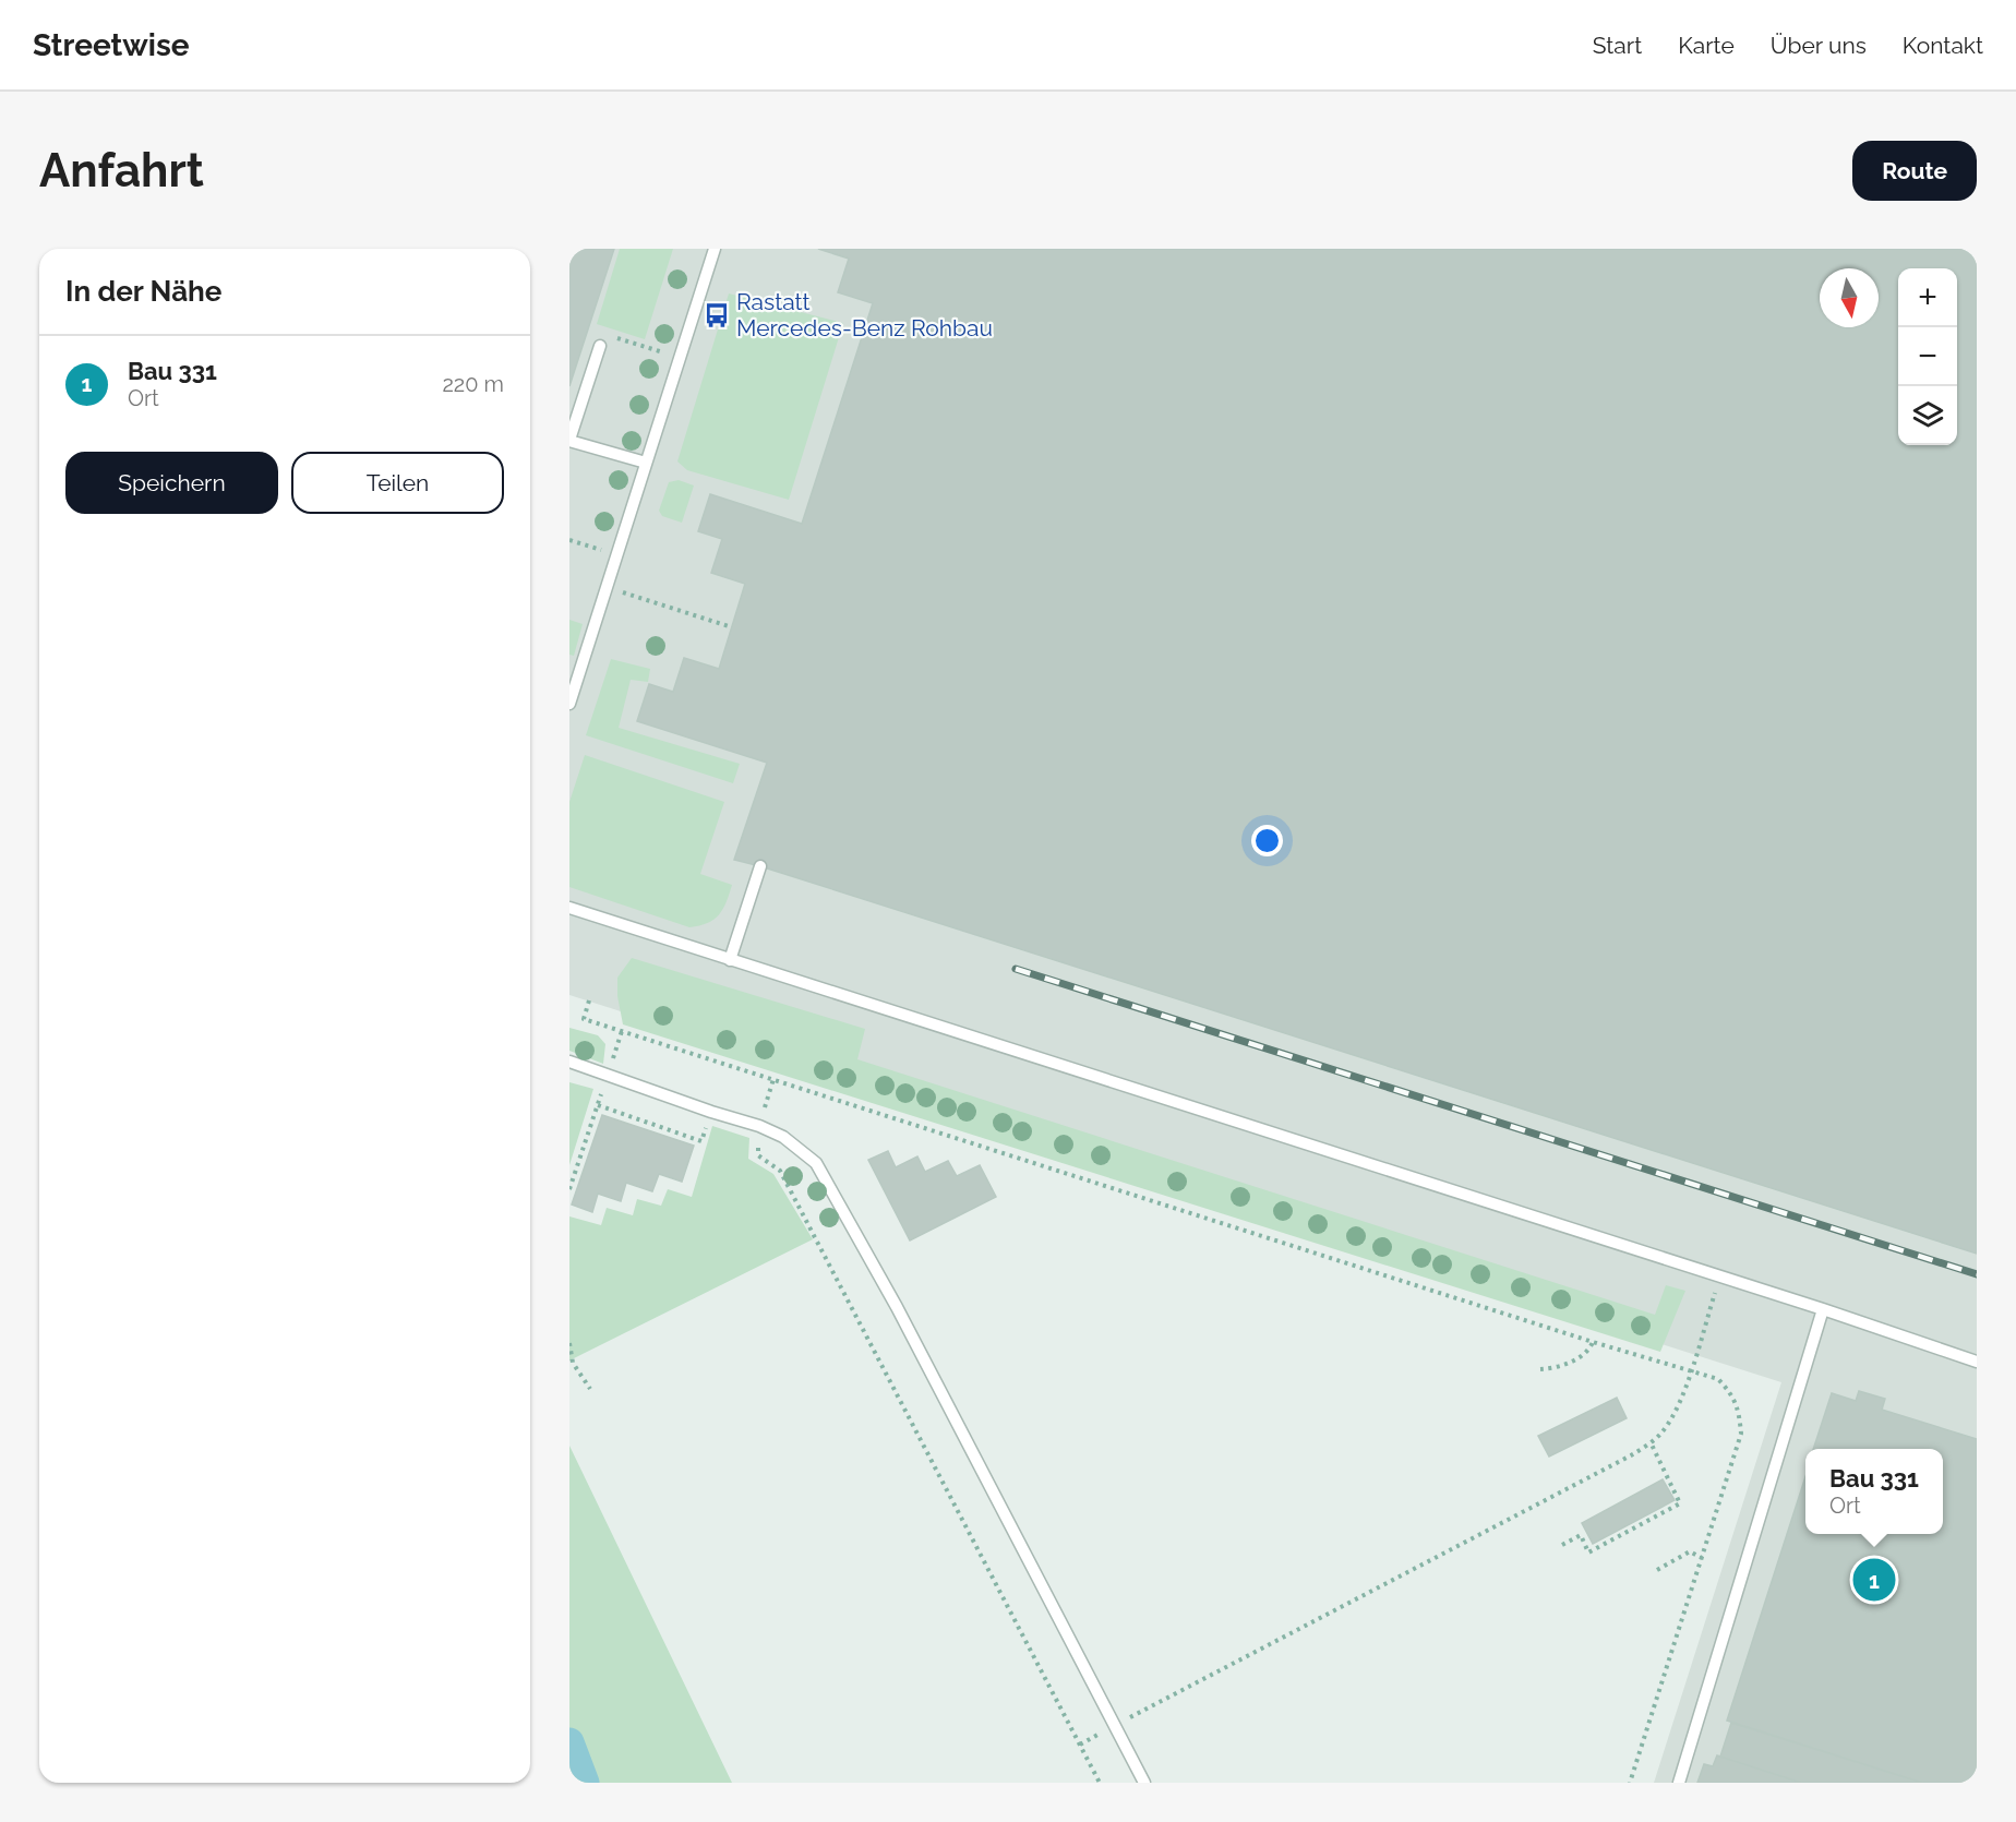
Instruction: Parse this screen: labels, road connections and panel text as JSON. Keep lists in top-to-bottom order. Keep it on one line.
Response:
{"places":{"bus stop":["Rastatt Mercedes-Benz Rohbau"]},"north":"bottom","page":{"header":"Streetwise","nav":["Start","Karte","Über uns","Kontakt"],"buttons":["Route",["Speichern","Teilen"]],"title":"Anfahrt","heading":"In der Nähe","map_buttons":["+","−"],"list":[{"mark":"1","name":"Bau 331","note":"Ort","value":"220 m"}],"popup":["Bau 331","Ort"],"pins":"1"}}
